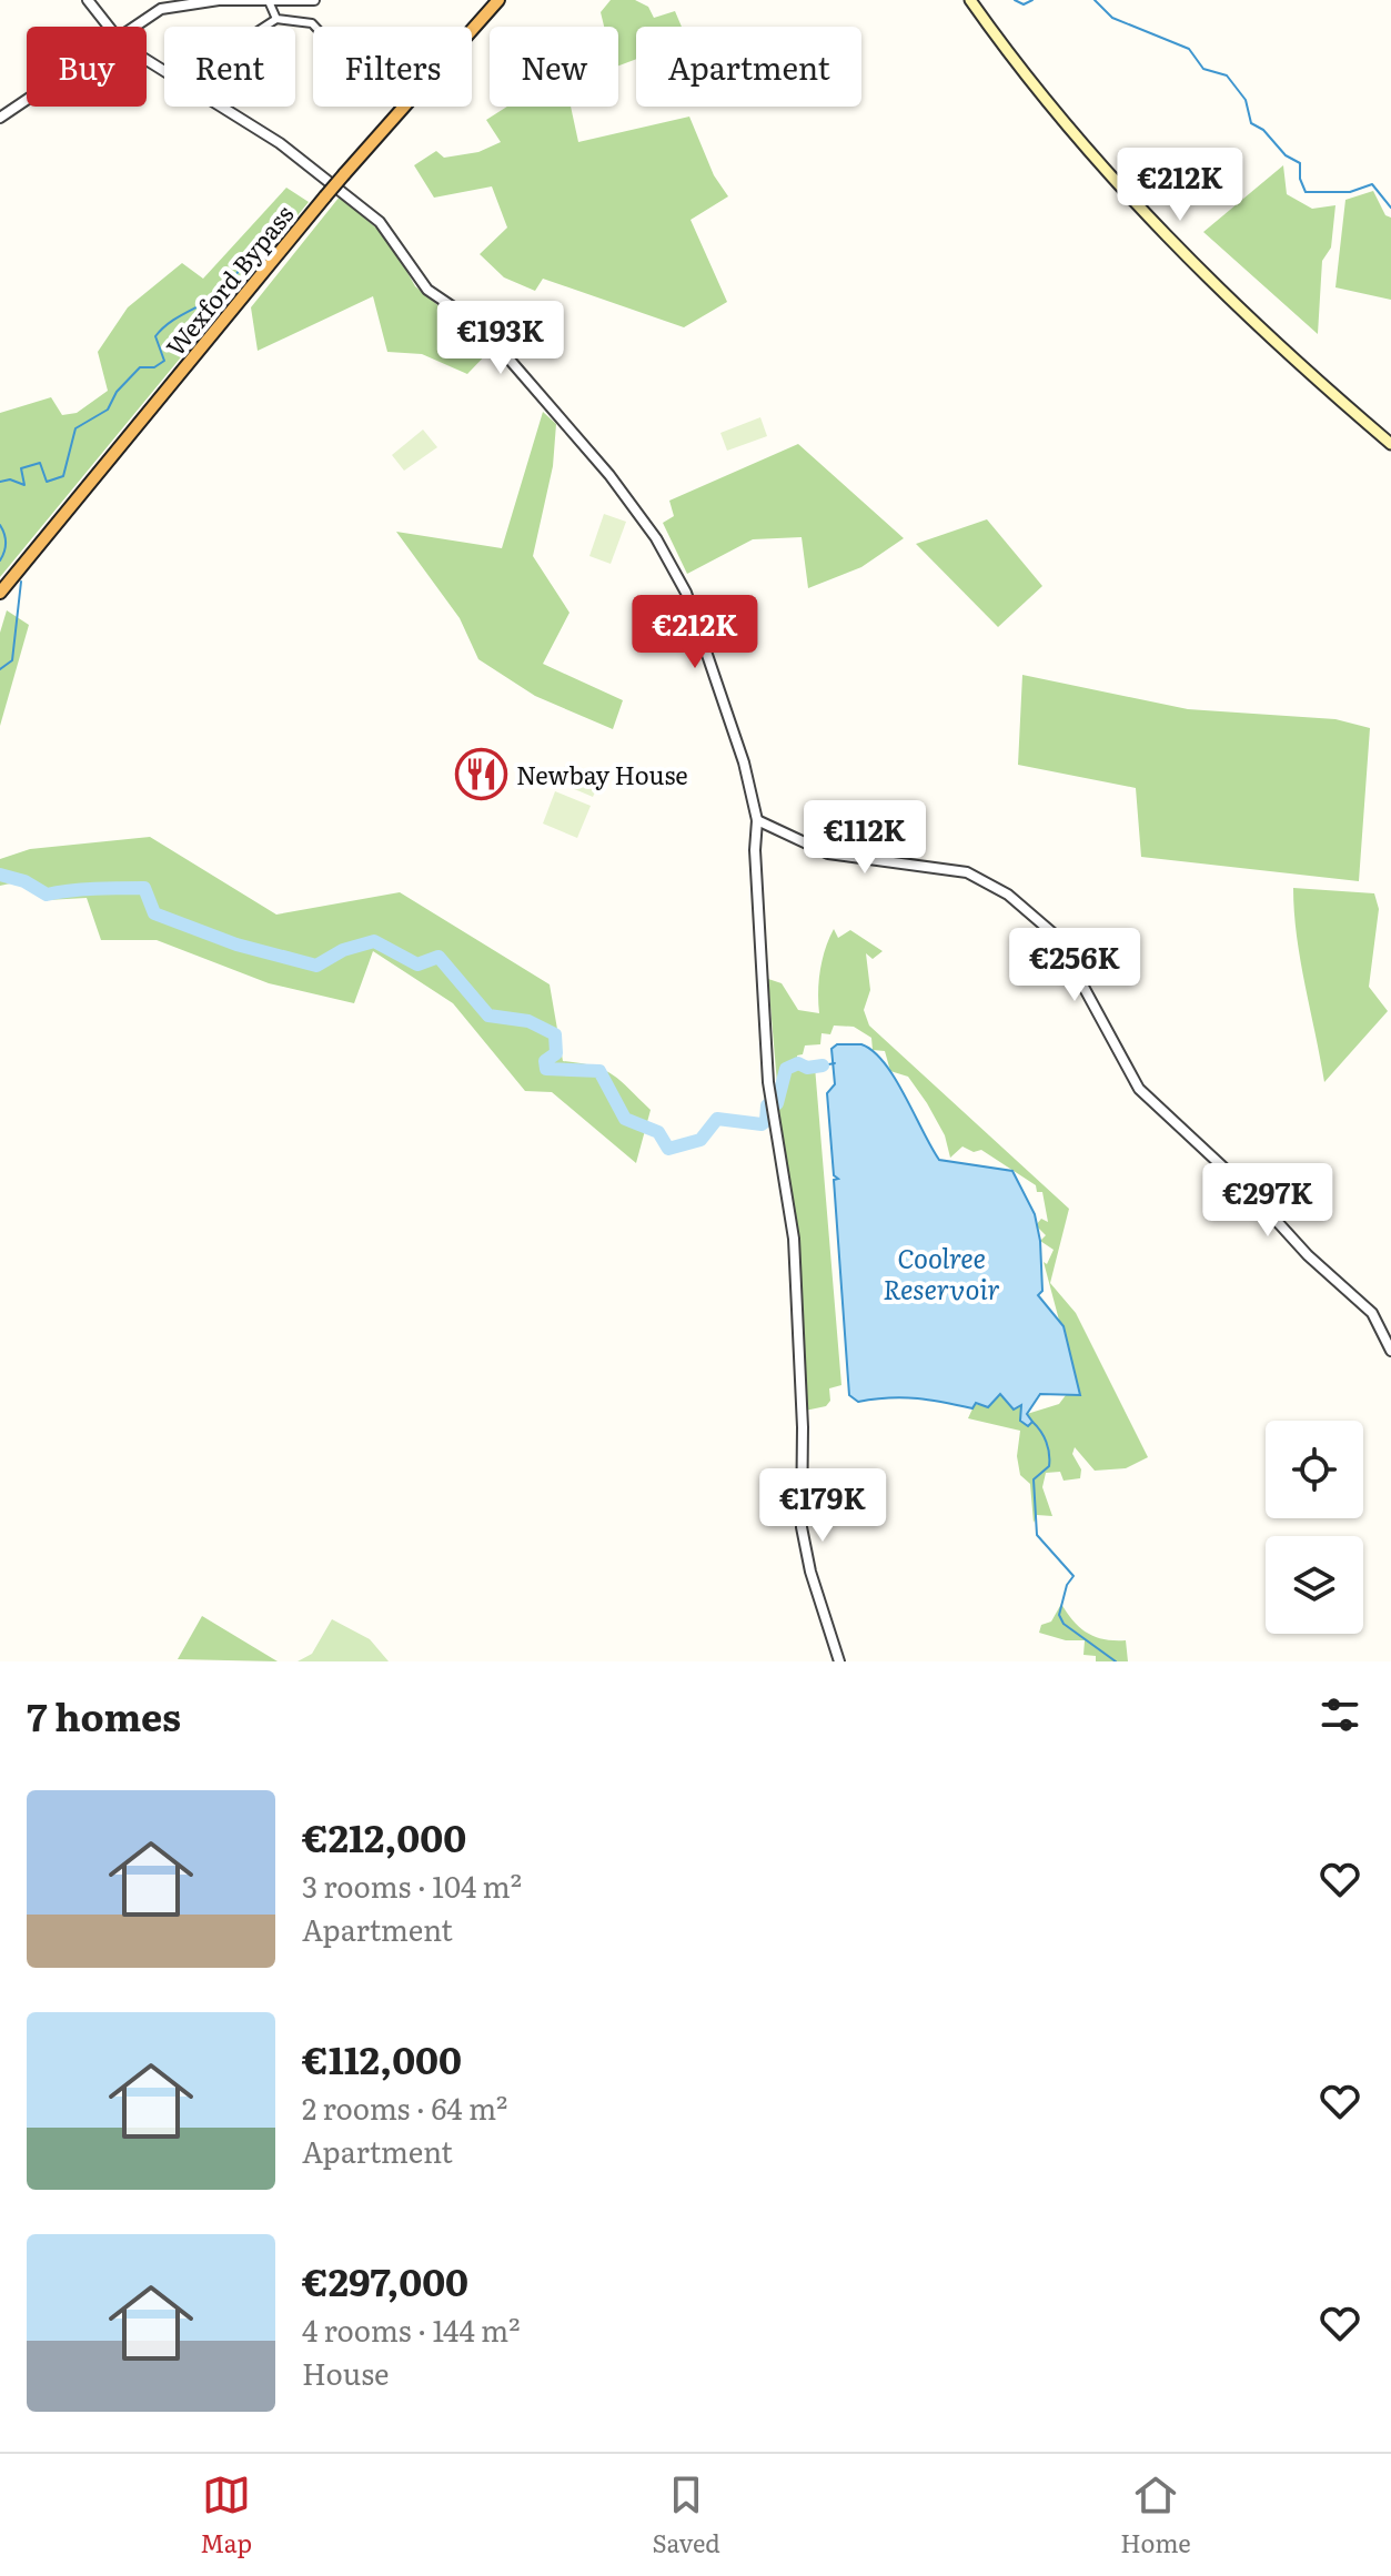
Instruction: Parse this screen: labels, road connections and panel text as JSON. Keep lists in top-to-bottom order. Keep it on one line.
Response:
{"streets":{"highway":["Wexford Bypass"]},"water":["Coolree Reservoir"],"places":{"restaurant":["Newbay House"]},"page":{"chip":["Buy","Rent","Filters","New","Apartment"],"price":["€212K","€193K","€212K","€112K","€256K","€297K","€179K"],"heading":"7 homes","list":[{"name":"€212,000","note":"3 rooms · 104 m² · Apartment"},{"name":"€112,000","note":"2 rooms · 64 m² · Apartment"},{"name":"€297,000","note":"4 rooms · 144 m² · House"}],"tabs":["Map","Saved","Home"]}}
